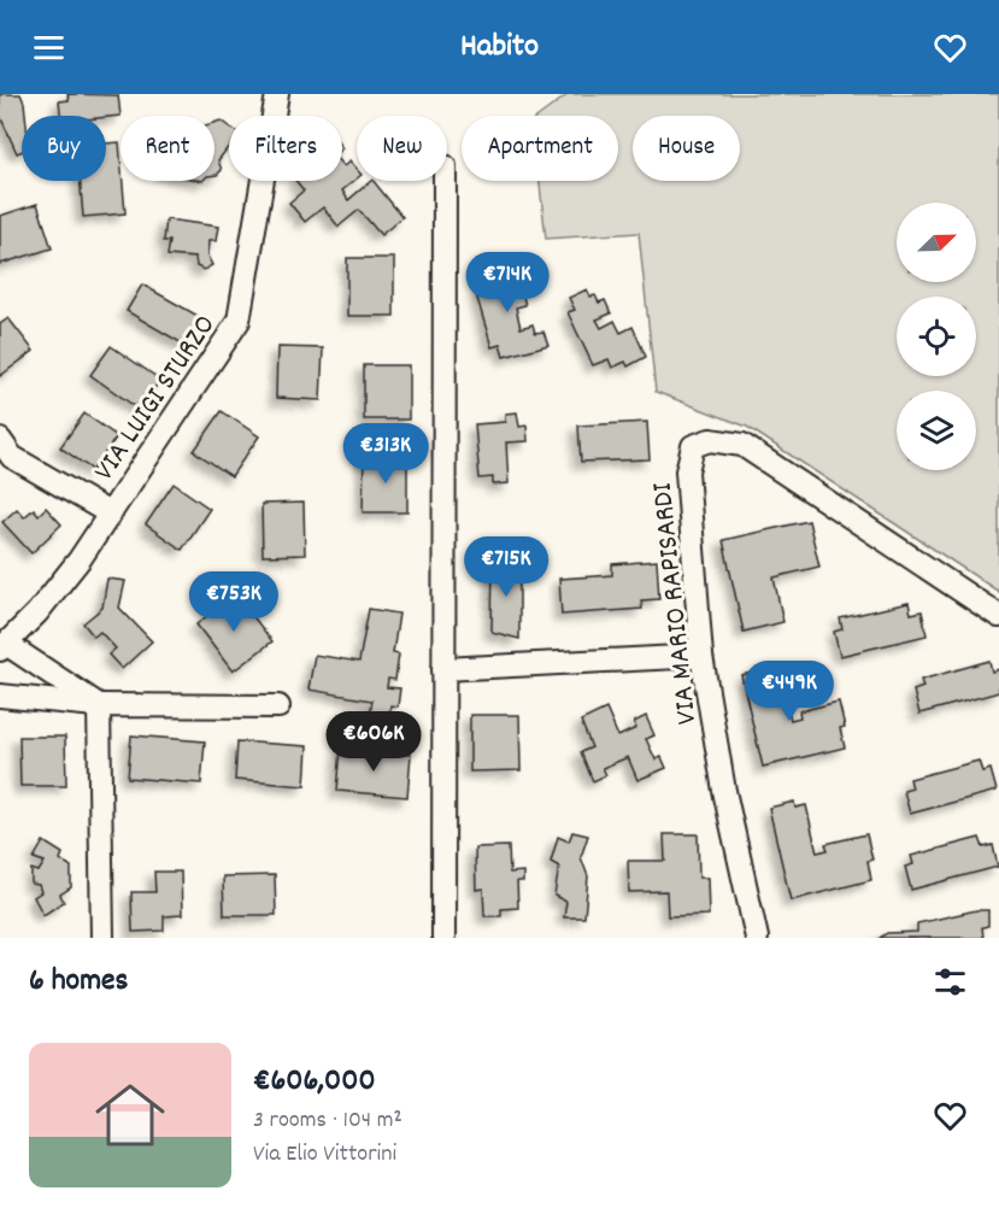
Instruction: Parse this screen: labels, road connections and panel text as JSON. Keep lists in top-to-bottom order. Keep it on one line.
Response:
{"streets":{"street":["VIA LUIGI STURZO","VIA MARIO RAPISARDI"]},"north":"top right","page":{"header":"Habito","chip":["Buy","Rent","Filters","New","Apartment","House"],"price":["€714K","€313K","€715K","€753K","€449K","€606K"],"heading":"6 homes","list":[{"name":"€606,000","note":"3 rooms · 104 m² · Via Elio Vittorini"}]}}
